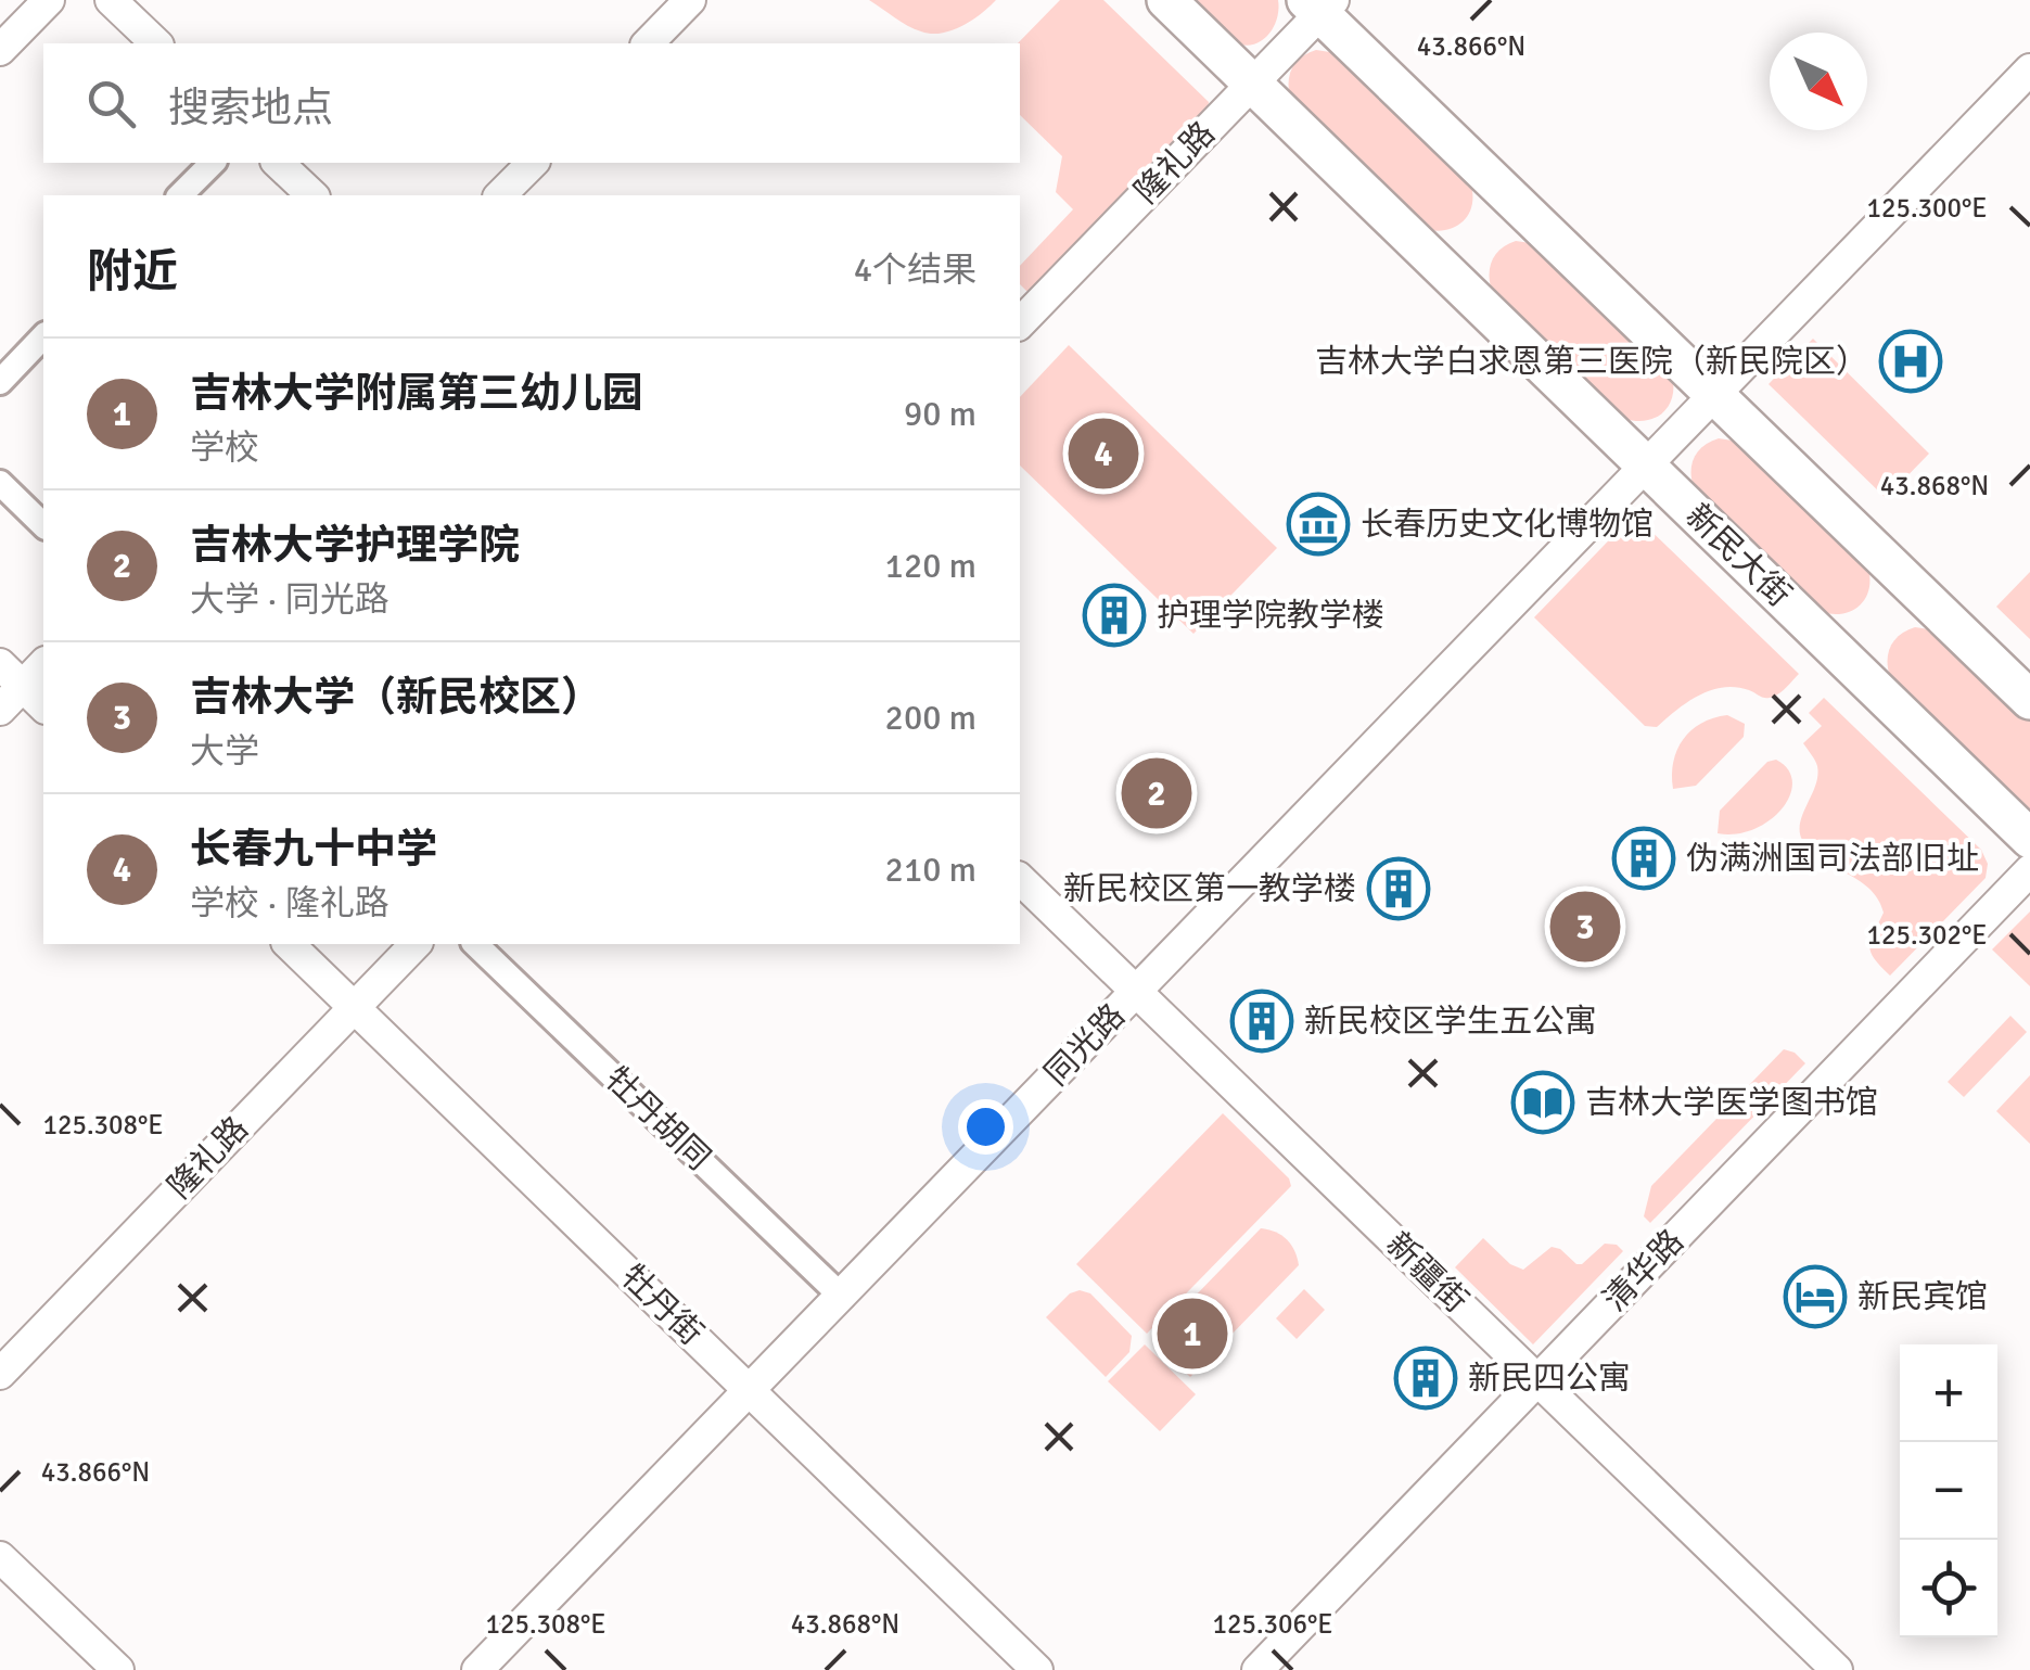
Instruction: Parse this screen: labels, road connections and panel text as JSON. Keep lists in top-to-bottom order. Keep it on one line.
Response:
{"streets":{"main road":["新民大街"],"street":["隆礼路","同光路","牡丹胡同","清华路","新疆街","牡丹街"]},"crossings":[["隆礼路","新民大街"],["隆礼路","牡丹街"],["新民大街","同光路"],["同光路","牡丹胡同"],["同光路","新疆街"],["同光路","牡丹街"],["清华路","新疆街"]],"places":{"hospital":["吉林大学白求恩第三医院（新民院区）"],"museum":["长春历史文化博物馆"],"building":["护理学院教学楼","伪满洲国司法部旧址","新民校区第一教学楼","新民校区学生五公寓","新民四公寓"],"library":["吉林大学医学图书馆"],"hotel":["新民宾馆"]},"north":"bottom right","page":{"search":"搜索地点","heading":["附近","4个结果"],"list":[{"mark":"1","name":"吉林大学附属第三幼儿园","note":"学校","value":"90 m"},{"mark":"2","name":"吉林大学护理学院","note":"大学 · 同光路","value":"120 m"},{"mark":"3","name":"吉林大学（新民校区）","note":"大学","value":"200 m"},{"mark":"4","name":"长春九十中学","note":"学校 · 隆礼路","value":"210 m"}],"pins":["4","2","3","1"],"map_buttons":["+","−"]},"coordinates":["43.866°N","125.300°E","43.868°N","125.302°E","125.308°E","125.306°E"]}
